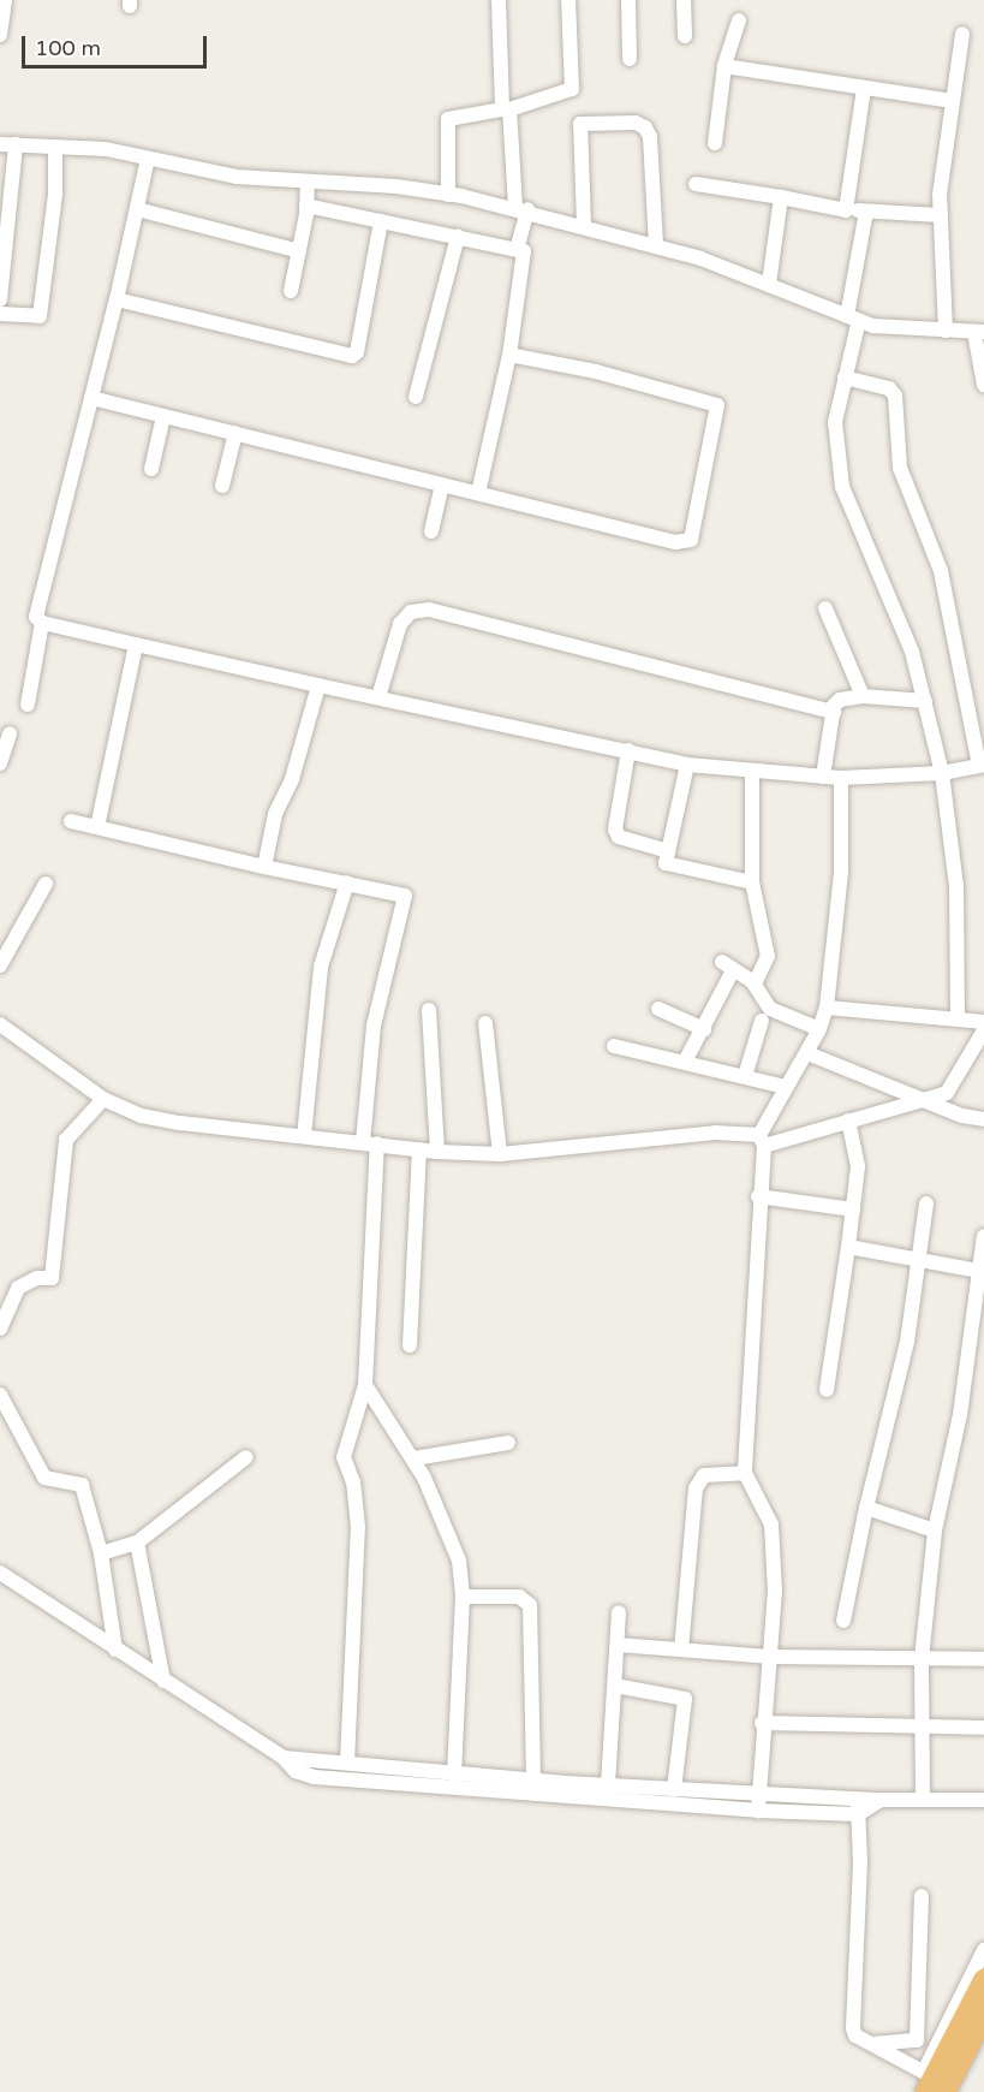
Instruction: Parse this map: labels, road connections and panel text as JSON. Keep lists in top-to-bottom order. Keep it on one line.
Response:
{"scale_bar":"100 m"}
